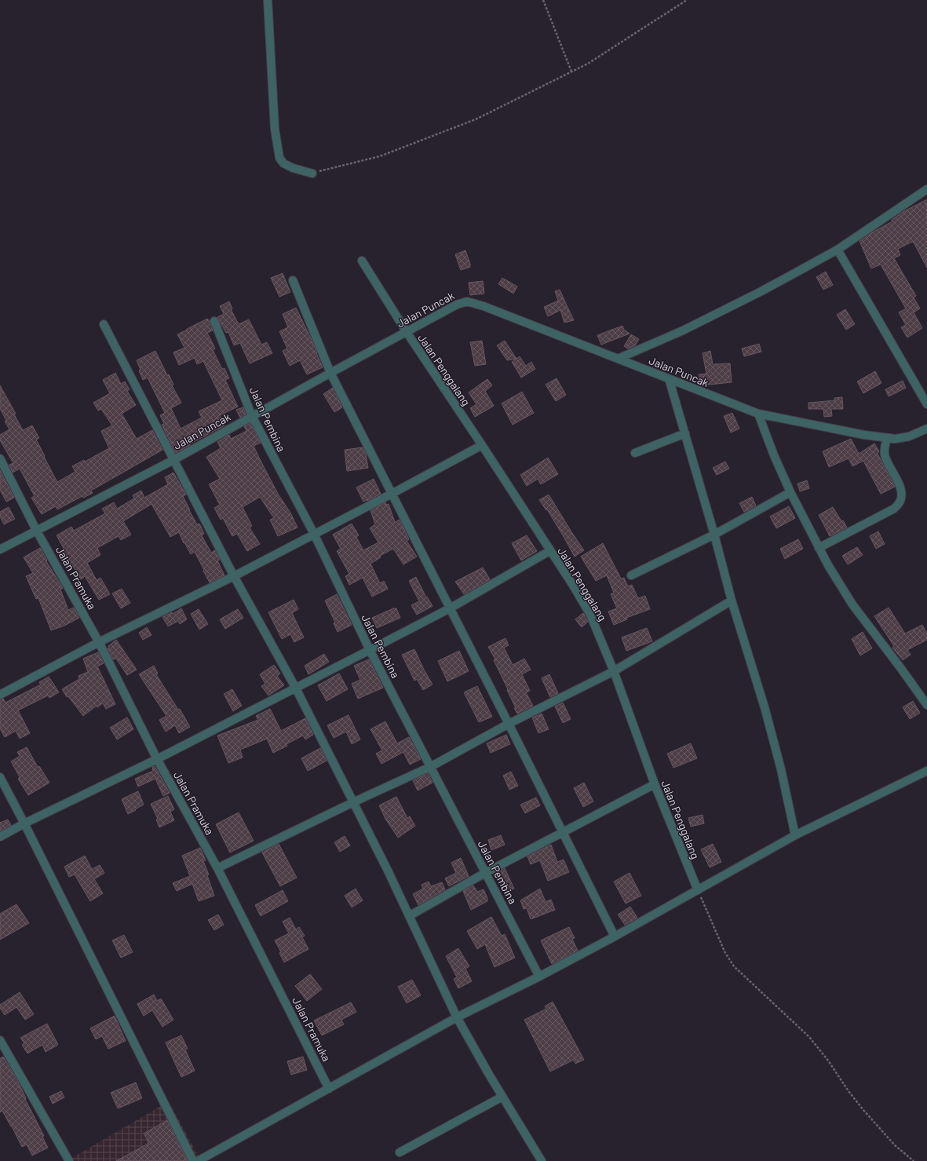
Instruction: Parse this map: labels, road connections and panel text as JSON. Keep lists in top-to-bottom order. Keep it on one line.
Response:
{"streets":{"street":["Jalan Puncak","Jalan Penggalang","Jalan Pembina","Jalan Pramuka"]},"crossings":[["Jalan Puncak","Jalan Penggalang"],["Jalan Puncak","Jalan Pembina"],["Jalan Puncak","Jalan Pramuka"]]}
